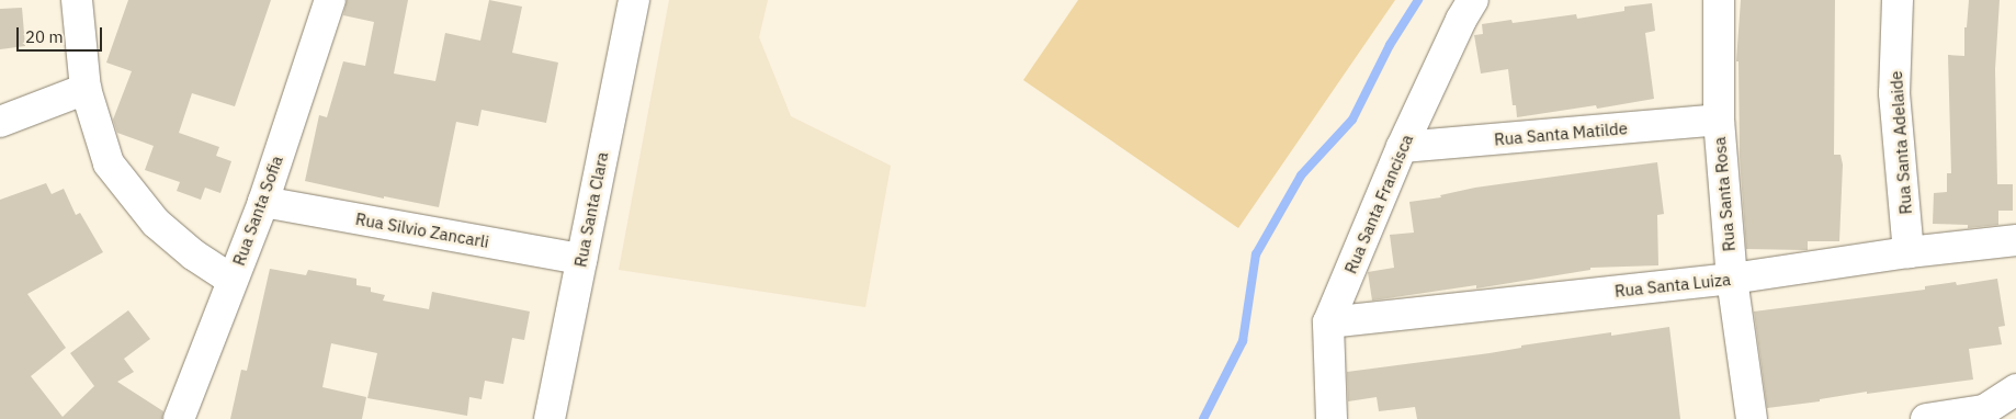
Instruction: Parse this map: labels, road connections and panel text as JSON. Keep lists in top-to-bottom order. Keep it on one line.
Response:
{"streets":{"street":["Rua Santa Matilde","Rua Santa Adelaide","Rua Santa Rosa","Rua Santa Francisca","Rua Santa Clara","Rua Santa Sofia","Rua Silvio Zancarli","Rua Santa Luiza"]},"crossings":[["Rua Santa Matilde","Rua Santa Rosa"],["Rua Santa Matilde","Rua Santa Francisca"],["Rua Santa Adelaide","Rua Santa Luiza"],["Rua Santa Rosa","Rua Santa Luiza"],["Rua Santa Francisca","Rua Santa Luiza"],["Rua Santa Clara","Rua Silvio Zancarli"],["Rua Santa Sofia","Rua Silvio Zancarli"]],"scale_bar":"20 m"}
